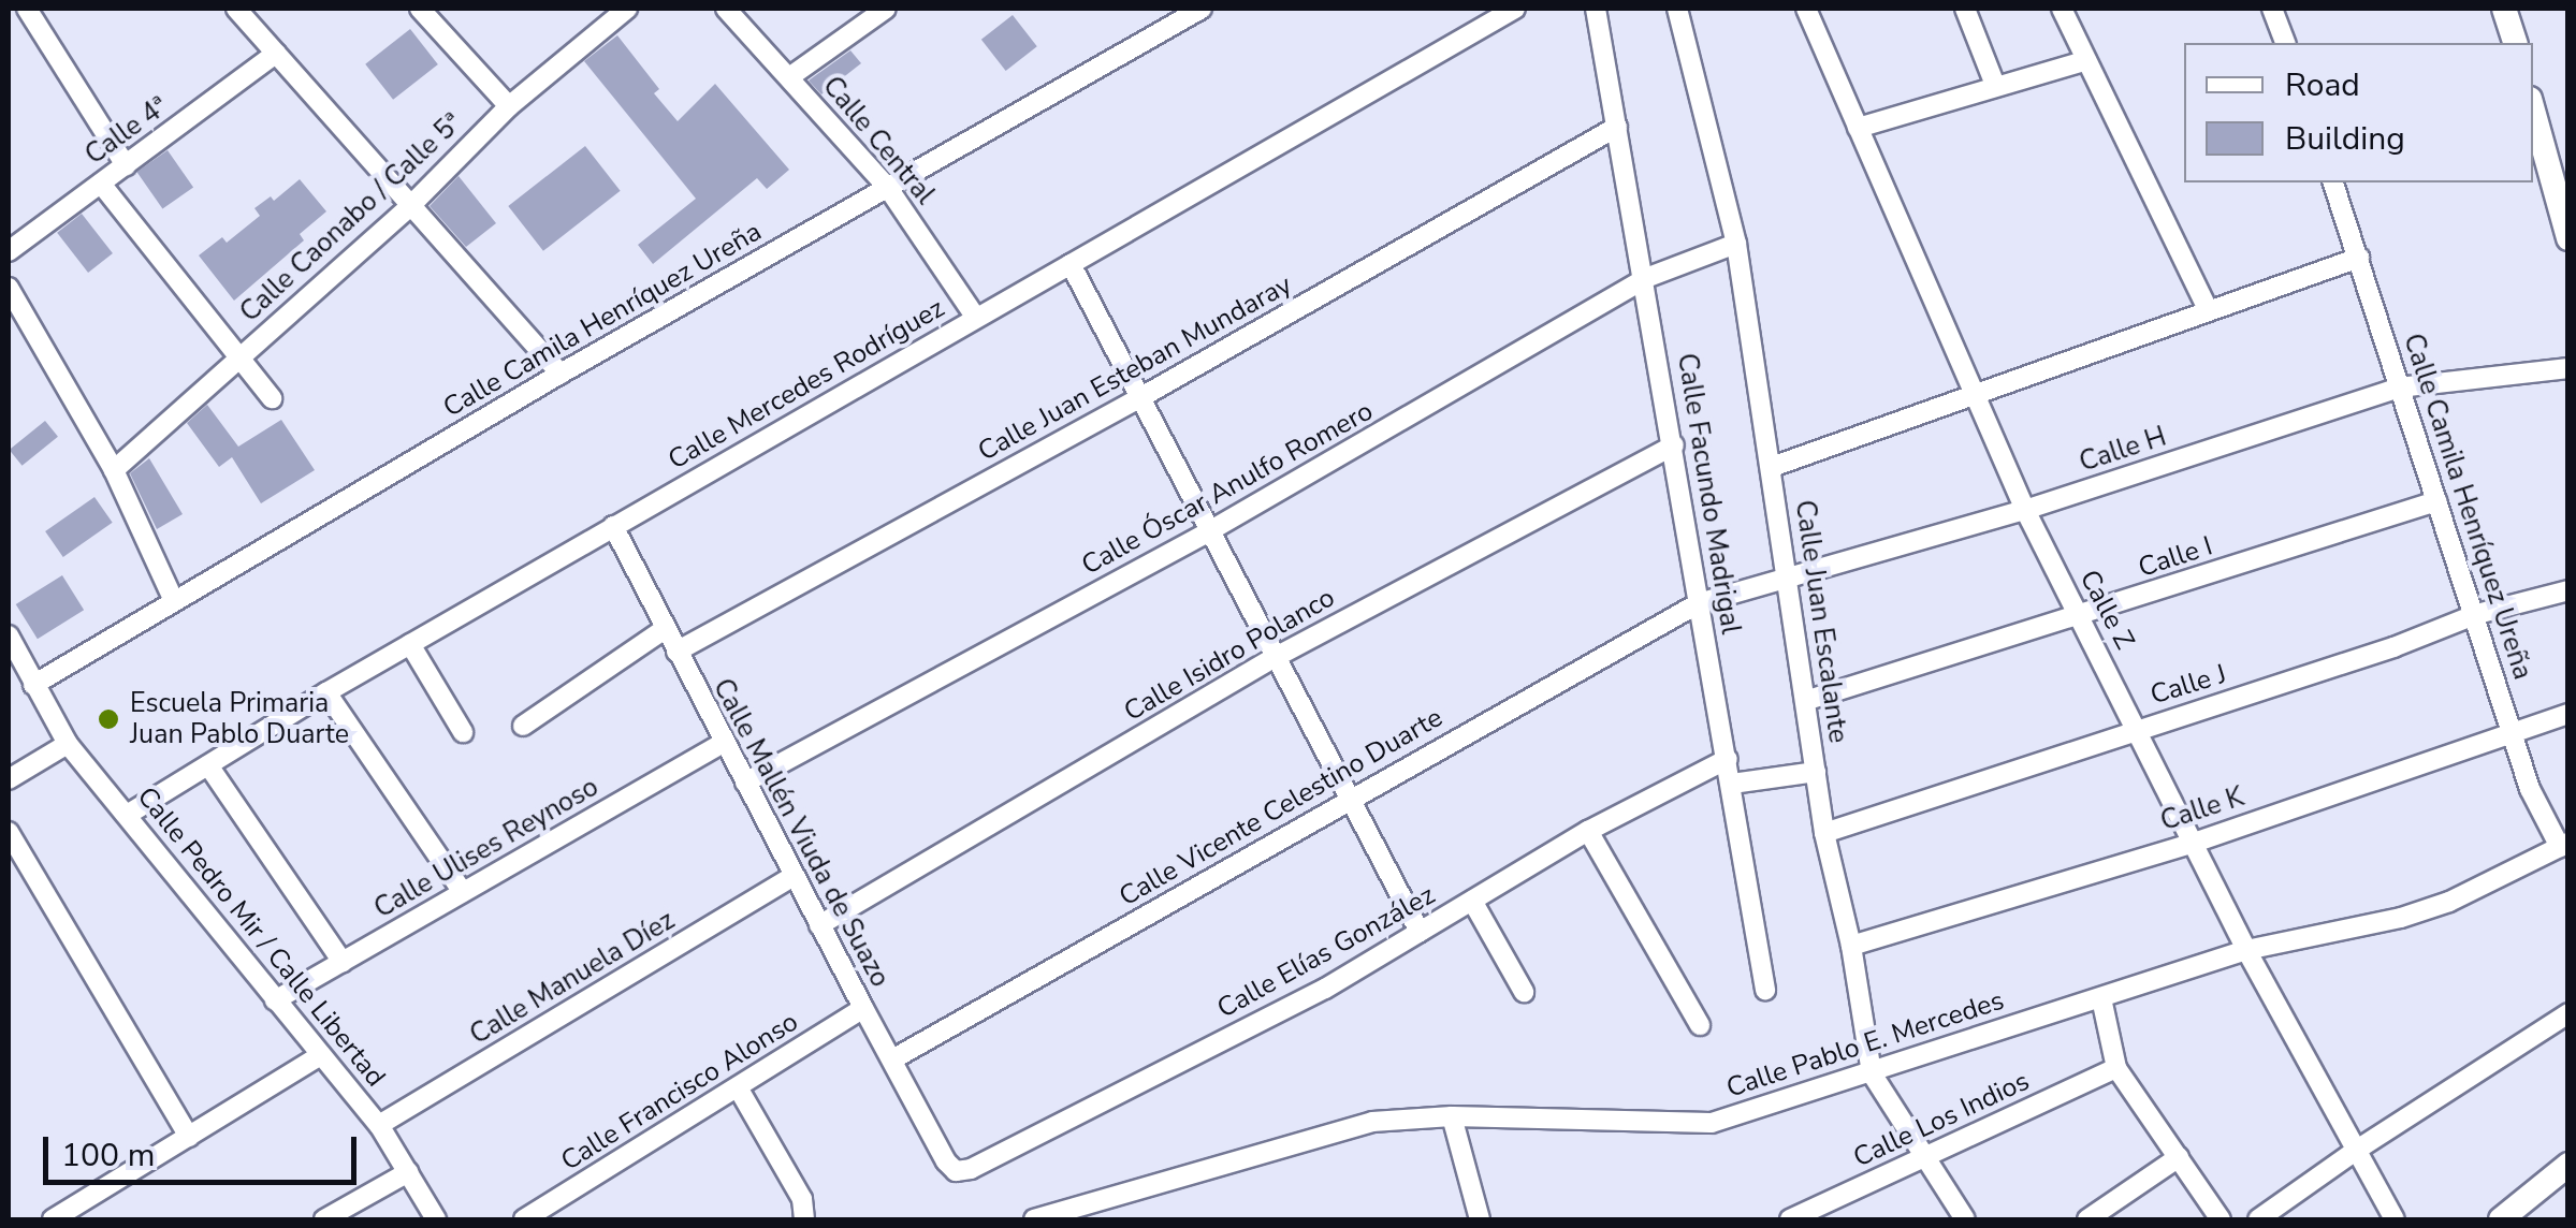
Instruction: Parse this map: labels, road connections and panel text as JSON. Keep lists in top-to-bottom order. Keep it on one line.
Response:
{"streets":{"street":["Calle 4ª","Calle Central","Calle Caonabo / Calle 5ª","Calle Camila Henríquez Ureña","Calle Juan Esteban Mundaray","Calle Mercedes Rodríguez","Calle H","Calle Óscar Anulfo Romero","Calle Facundo Madrigal","Calle I","Calle Z","Calle Juan Escalante","Calle Isidro Polanco","Calle J","Calle Vicente Celestino Duarte","Calle K","Calle Mallén Viuda de Suazo","Calle Ulises Reynoso","Calle Pedro Mir / Calle Libertad","Calle Elías González","Calle Manuela Díez","Calle Pablo E. Mercedes","Calle Francisco Alonso","Calle Los Indios"]},"crossings":[["Calle Central","Calle Camila Henríquez Ureña"],["Calle Central","Calle Mercedes Rodríguez"],["Calle Camila Henríquez Ureña","Calle H"],["Calle Camila Henríquez Ureña","Calle I"],["Calle Camila Henríquez Ureña","Calle J"],["Calle Camila Henríquez Ureña","Calle K"],["Calle Camila Henríquez Ureña","Calle Pedro Mir / Calle Libertad"],["Calle Camila Henríquez Ureña","Calle Pablo E. Mercedes"],["Calle Juan Esteban Mundaray","Calle Facundo Madrigal"],["Calle Juan Esteban Mundaray","Calle Mallén Viuda de Suazo"],["Calle Mercedes Rodríguez","Calle Mallén Viuda de Suazo"],["Calle Mercedes Rodríguez","Calle Pedro Mir / Calle Libertad"],["Calle H","Calle Facundo Madrigal"],["Calle H","Calle Z"],["Calle H","Calle Juan Escalante"],["Calle H","Calle Vicente Celestino Duarte"],["Calle Óscar Anulfo Romero","Calle Facundo Madrigal"],["Calle Óscar Anulfo Romero","Calle Juan Escalante"],["Calle Óscar Anulfo Romero","Calle Mallén Viuda de Suazo"],["Calle Facundo Madrigal","Calle Isidro Polanco"],["Calle Facundo Madrigal","Calle Vicente Celestino Duarte"],["Calle Facundo Madrigal","Calle Elías González"],["Calle I","Calle Z"],["Calle I","Calle Juan Escalante"],["Calle Z","Calle J"],["Calle Z","Calle K"],["Calle Z","Calle Pablo E. Mercedes"],["Calle Juan Escalante","Calle J"],["Calle Juan Escalante","Calle K"],["Calle Juan Escalante","Calle Pablo E. Mercedes"],["Calle Juan Escalante","Calle Los Indios"],["Calle Isidro Polanco","Calle Mallén Viuda de Suazo"],["Calle Vicente Celestino Duarte","Calle Mallén Viuda de Suazo"],["Calle Mallén Viuda de Suazo","Calle Ulises Reynoso"],["Calle Mallén Viuda de Suazo","Calle Elías González"],["Calle Mallén Viuda de Suazo","Calle Manuela Díez"],["Calle Mallén Viuda de Suazo","Calle Francisco Alonso"],["Calle Ulises Reynoso","Calle Pedro Mir / Calle Libertad"],["Calle Pedro Mir / Calle Libertad","Calle Manuela Díez"]],"places":["Escuela Primaria Juan Pablo Duarte"],"legend":["Road","Building"],"scale_bar":"100 m"}
